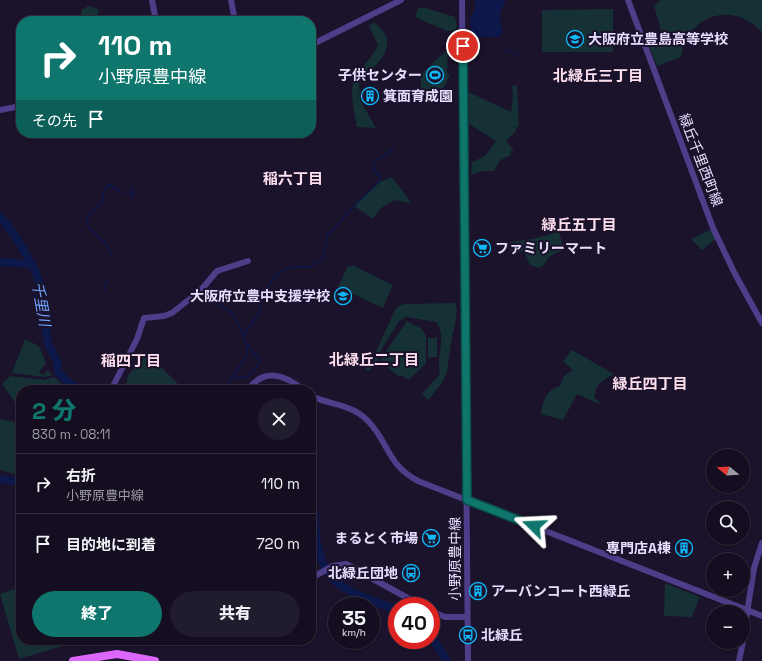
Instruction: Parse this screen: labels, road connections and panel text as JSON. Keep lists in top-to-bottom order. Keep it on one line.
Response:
{"streets":{"street":["緑丘千里西町線","小野原豊中線"]},"districts":["北緑丘三丁目","稲六丁目","緑丘五丁目","北緑丘二丁目","稲四丁目","緑丘四丁目"],"water":["千里川"],"places":{"school or university":["大阪府立豊島高等学校","大阪府立豊中支援学校"],"sports":["子供センター"],"building":["箕面育成園","専門店A棟","アーバンコート西緑丘"],"supermarket":["ファミリーマート","まるとく市場"],"bus stop":["北緑丘団地","北緑丘"]},"north":"left","page":{"turn":["110 m","小野原豊中線"],"then":"その先","heading":["2 分","830 m · 08:11"],"map_buttons":["+","−"],"list":[{"name":"右折","note":"小野原豊中線","value":"110 m"},{"name":"目的地に到着","value":"720 m"}],"buttons":["終了","共有"],"speed":"35 km/h","limit":"40"}}
